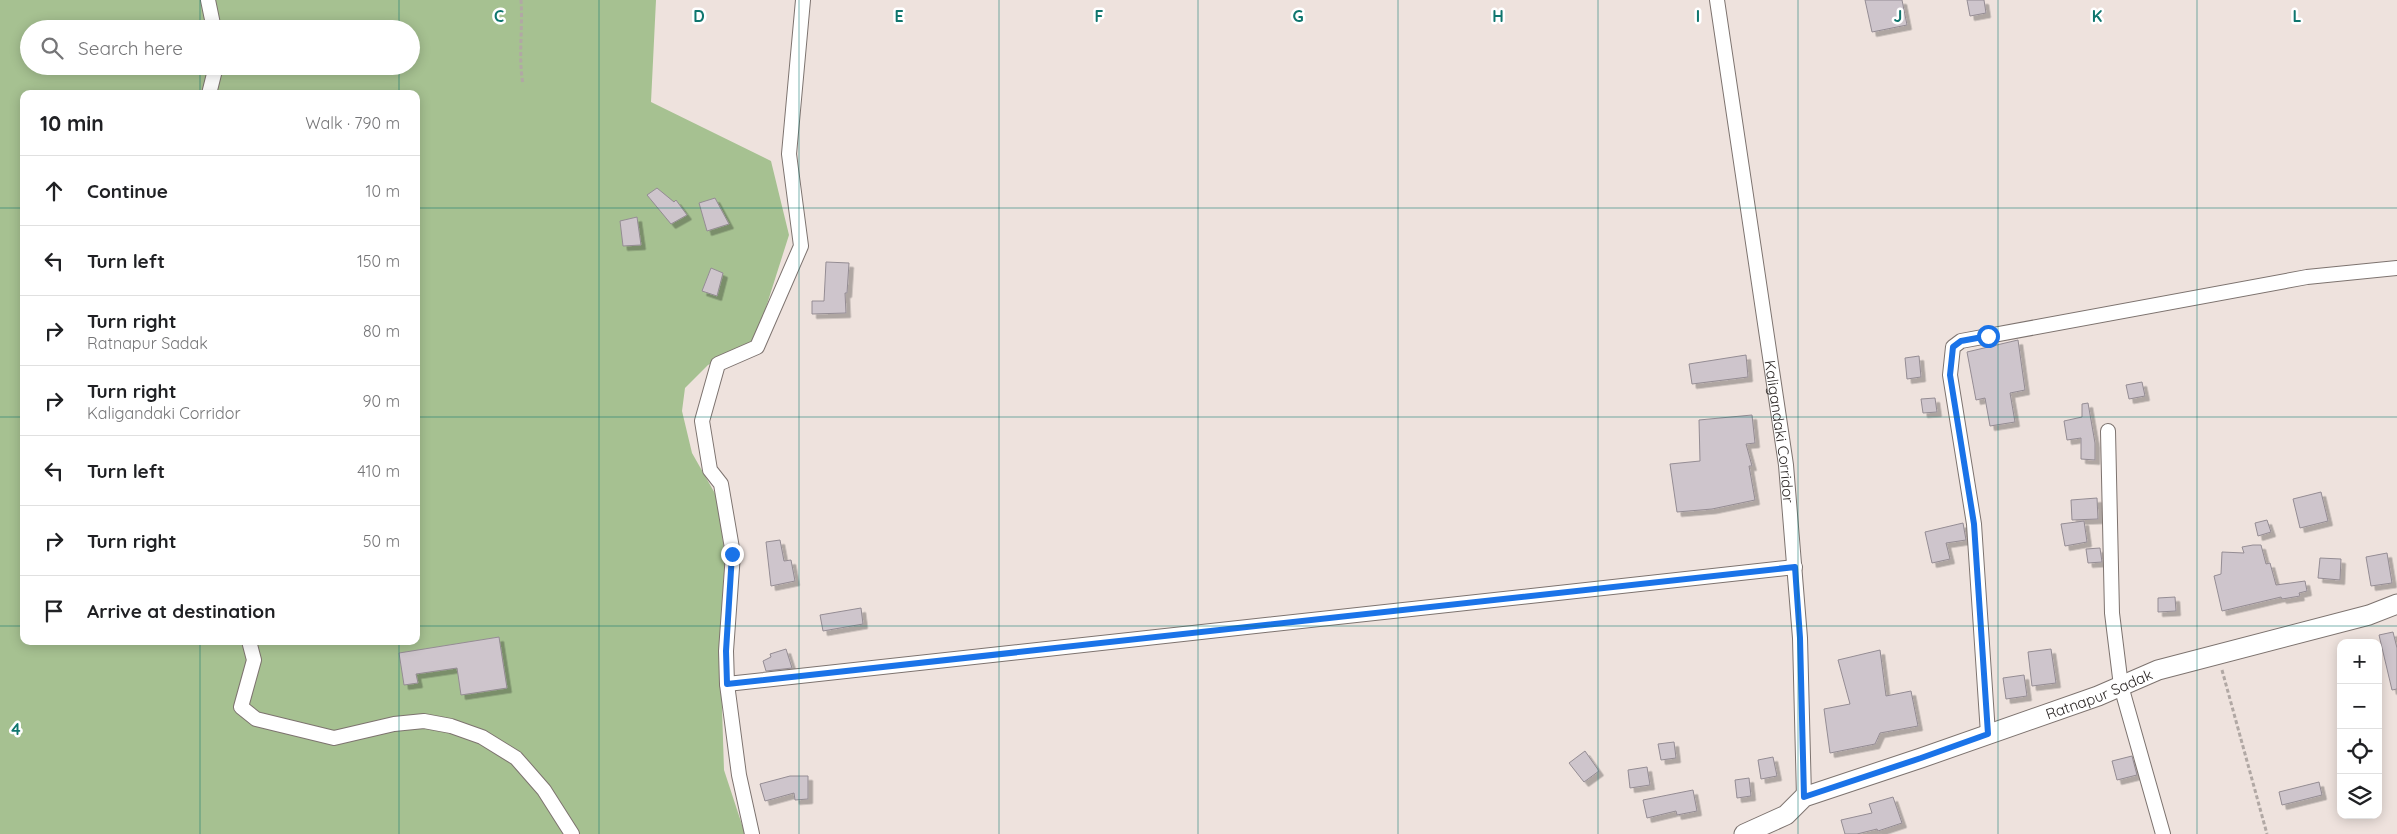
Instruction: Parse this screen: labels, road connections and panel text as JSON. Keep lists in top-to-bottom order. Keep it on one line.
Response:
{"streets":{"main road":["Ratnapur Sadak"],"street":["Kaligandaki Corridor"]},"crossings":[["Kaligandaki Corridor","Ratnapur Sadak"]],"page":{"search":"Search here","heading":["10 min","Walk · 790 m"],"list":[["Continue","10 m"],["Turn left","150 m"],["Turn right","Ratnapur Sadak","80 m"],["Turn right","Kaligandaki Corridor","90 m"],["Turn left","410 m"],["Turn right","50 m"],"Arrive at destination"],"map_buttons":["+","−"]},"grid":{"columns":["C","D","E","F","G","H","I","J","K","L"],"rows":["4"]}}
